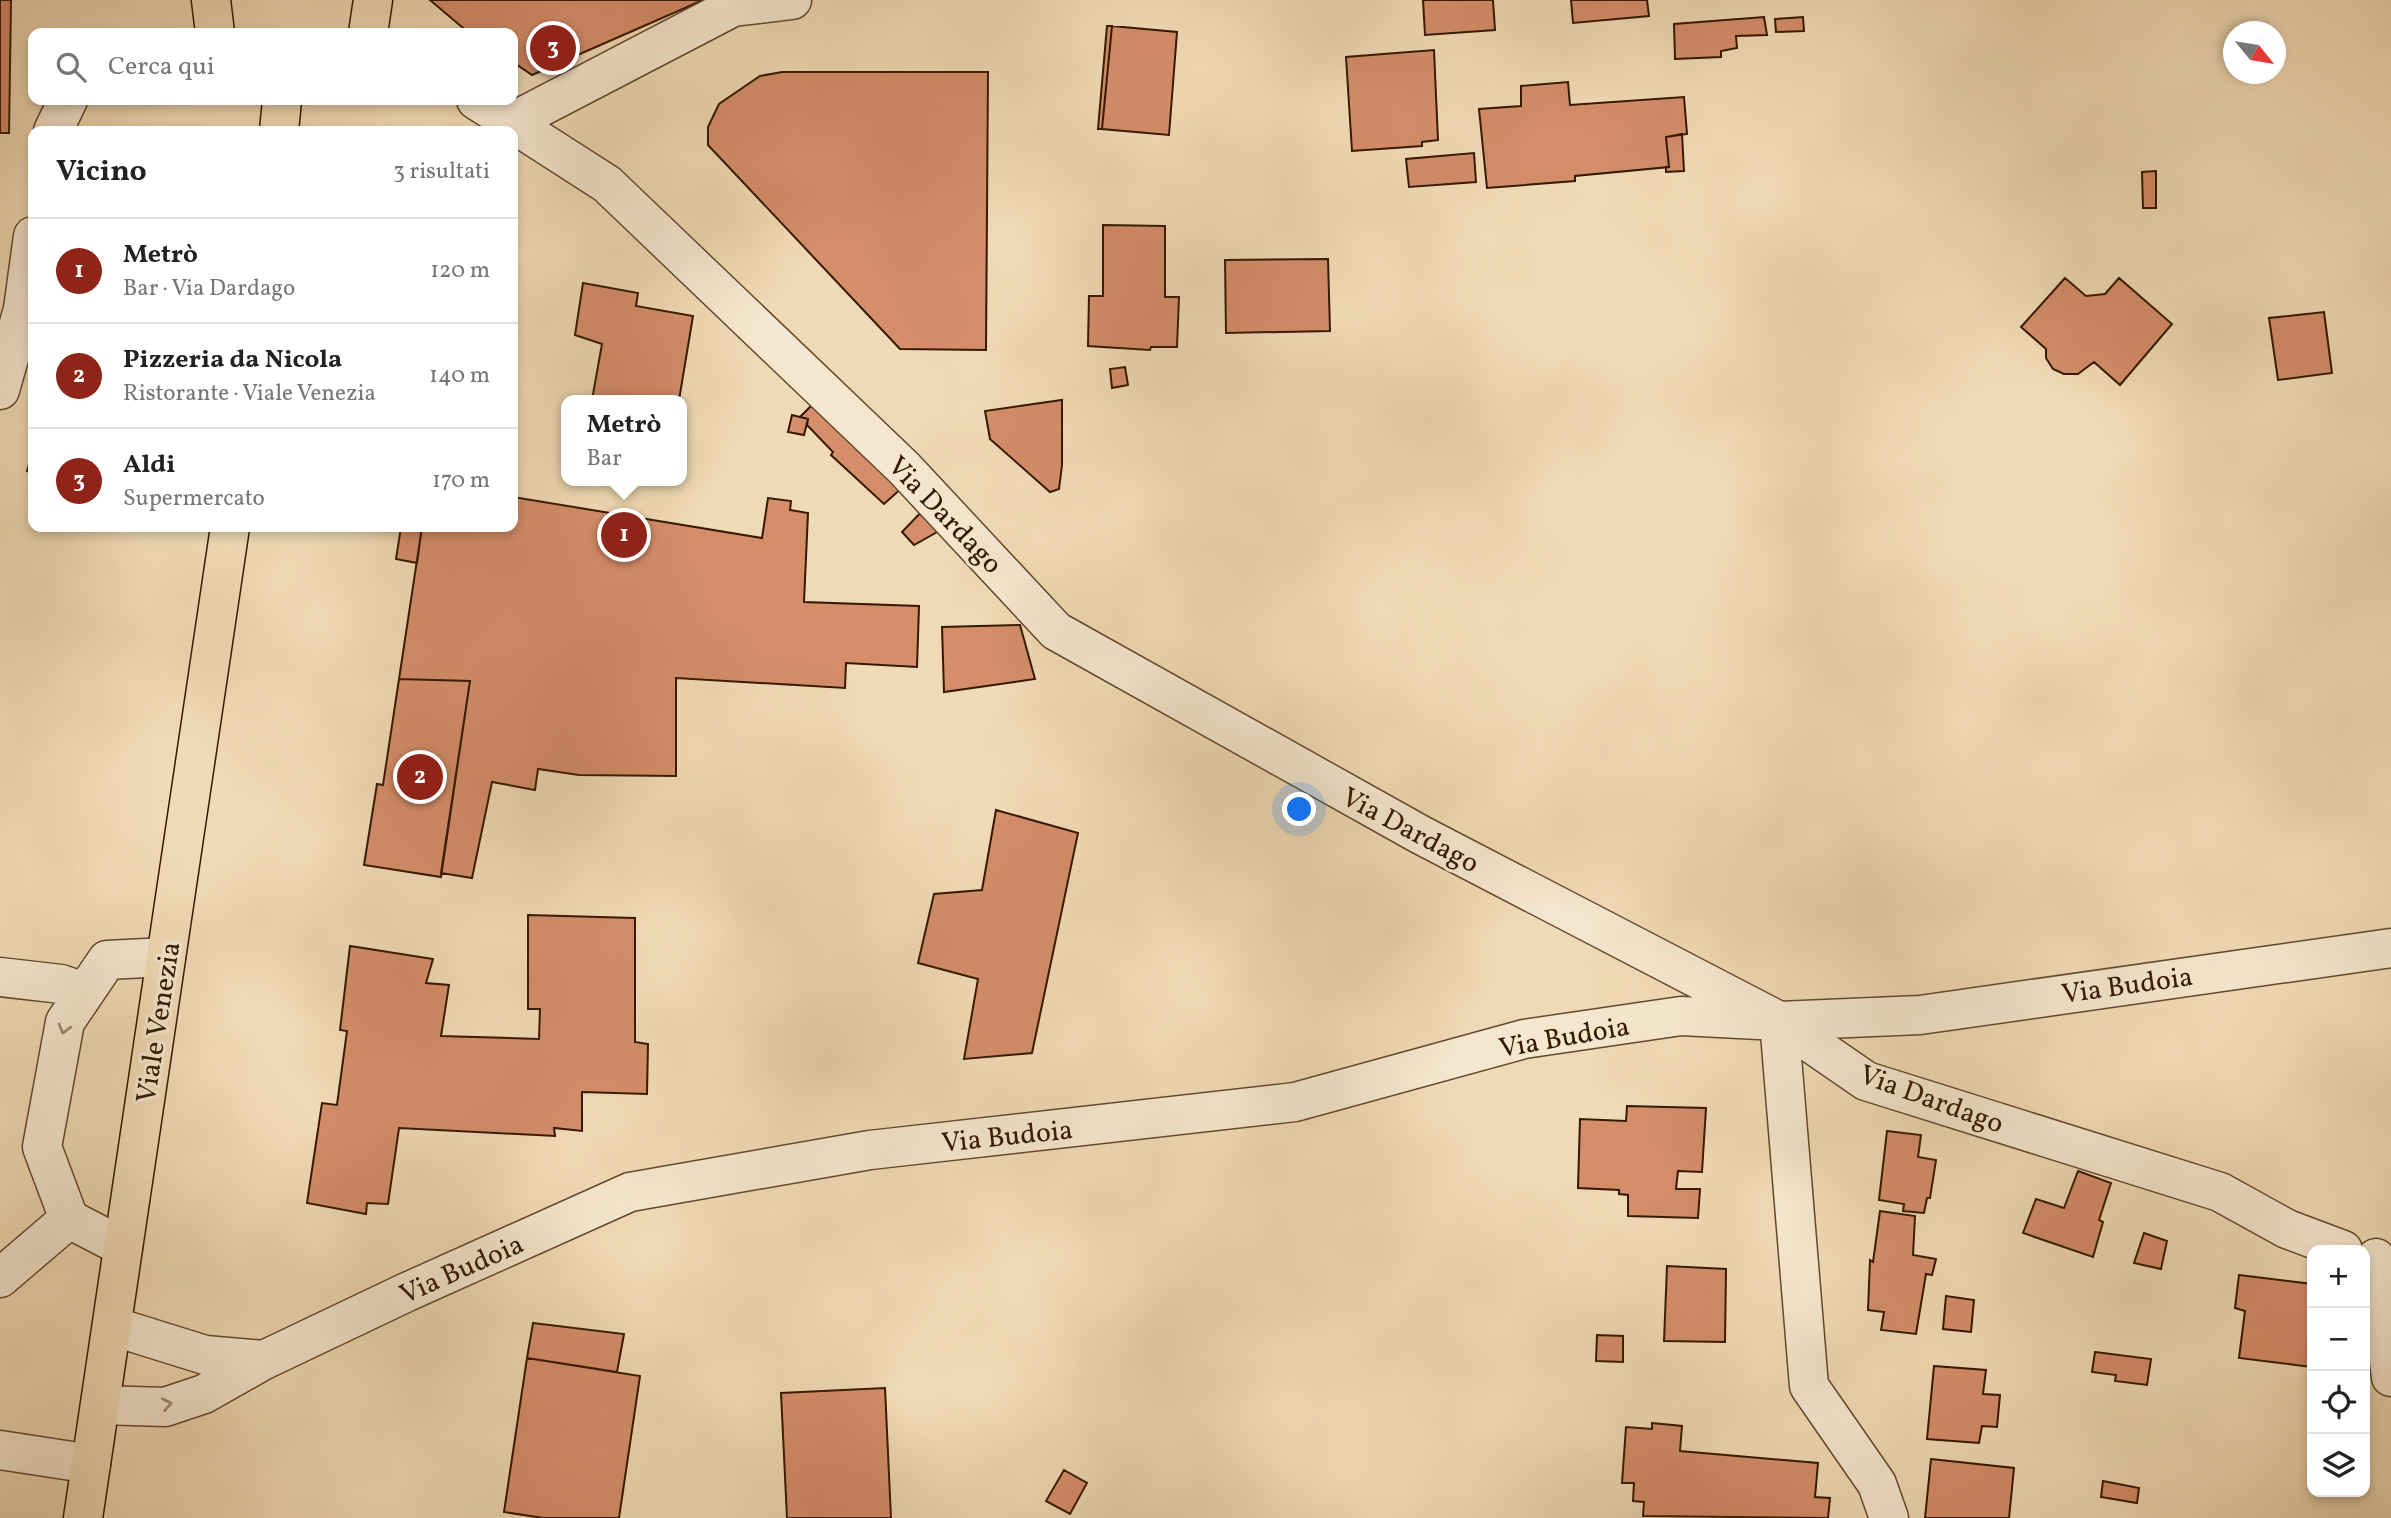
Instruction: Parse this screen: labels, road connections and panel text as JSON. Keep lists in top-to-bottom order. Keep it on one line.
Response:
{"streets":{"main road":["Viale Venezia"],"street":["Via Dardago","Via Budoia"]},"crossings":[["Via Dardago","Via Budoia"],["Via Budoia","Viale Venezia"]],"north":"bottom right","page":{"pins":["3","1","2"],"search":"Cerca qui","heading":["Vicino","3 risultati"],"list":[{"mark":"1","name":"Metrò","note":"Bar · Via Dardago","value":"120 m"},{"mark":"2","name":"Pizzeria da Nicola","note":"Ristorante · Viale Venezia","value":"140 m"},{"mark":"3","name":"Aldi","note":"Supermercato","value":"170 m"}],"popup":["Metrò","Bar"],"map_buttons":["+","−"]}}
